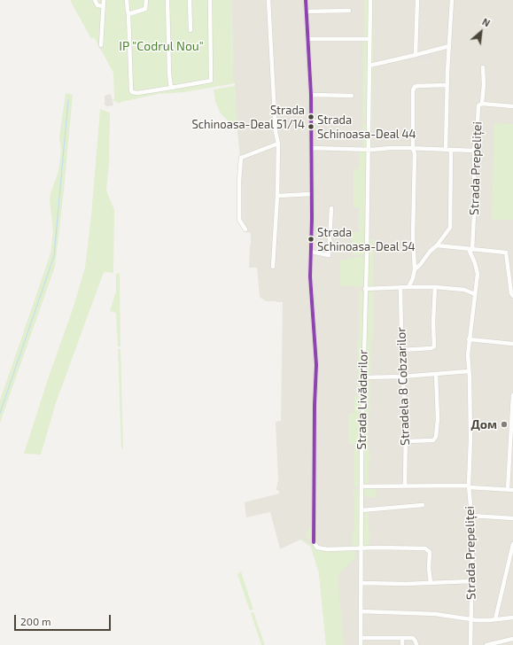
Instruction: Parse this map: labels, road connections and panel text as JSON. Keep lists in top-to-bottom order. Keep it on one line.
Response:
{"streets":{"street":["Strada Prepeliței","Stradela 8 Cobzarilor","Strada Livădarilor"]},"crossings":[["Strada Prepeliței","Stradela 8 Cobzarilor"],["Strada Prepeliței","Strada Livădarilor"]],"parks":["IP \"Codrul Nou\""],"places":["Strada Schinoasa-Deal 51/14","Strada Schinoasa-Deal 44","Strada Schinoasa-Deal 54","Дом"],"scale_bar":"200 m","north":"top right"}
